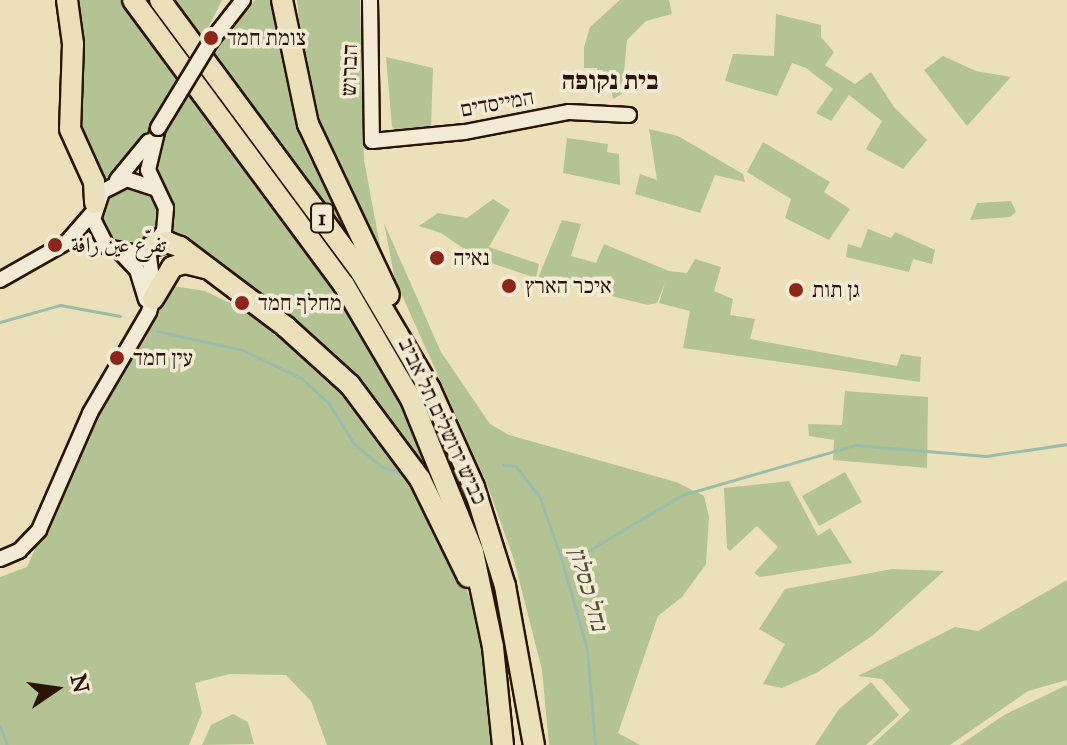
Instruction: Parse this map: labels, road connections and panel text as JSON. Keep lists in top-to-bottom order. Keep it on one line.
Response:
{"streets":{"highway":["1","כביש ירושלים תל אביב"],"main road":["הברוש","המייסדים"]},"crossings":[["הברוש","המייסדים"]],"districts":["בית נקופה"],"water":["נחל כסלון"],"places":["צומת חמד","تفرّع عين رافة","נאיה","איכר הארץ","גן תות","מחלף חמד","עין חמד"],"north":"right"}
